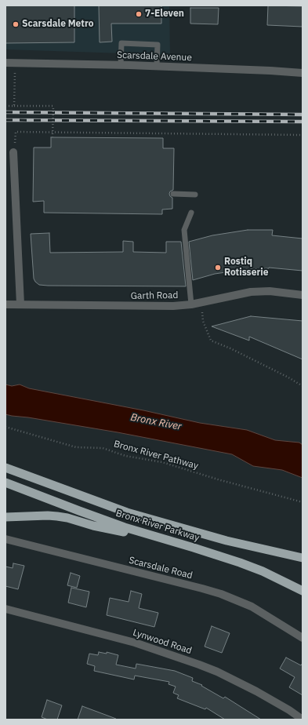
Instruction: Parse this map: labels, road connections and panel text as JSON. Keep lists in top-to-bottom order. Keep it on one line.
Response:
{"streets":{"highway":["Bronx River Parkway"],"street":["Scarsdale Avenue","Garth Road","Scarsdale Road","Lynwood Road"],"path":["Bronx River Pathway"]},"water":["Bronx River"],"places":["7-Eleven","Scarsdale Metro","Rostiq Rotisserie"]}
